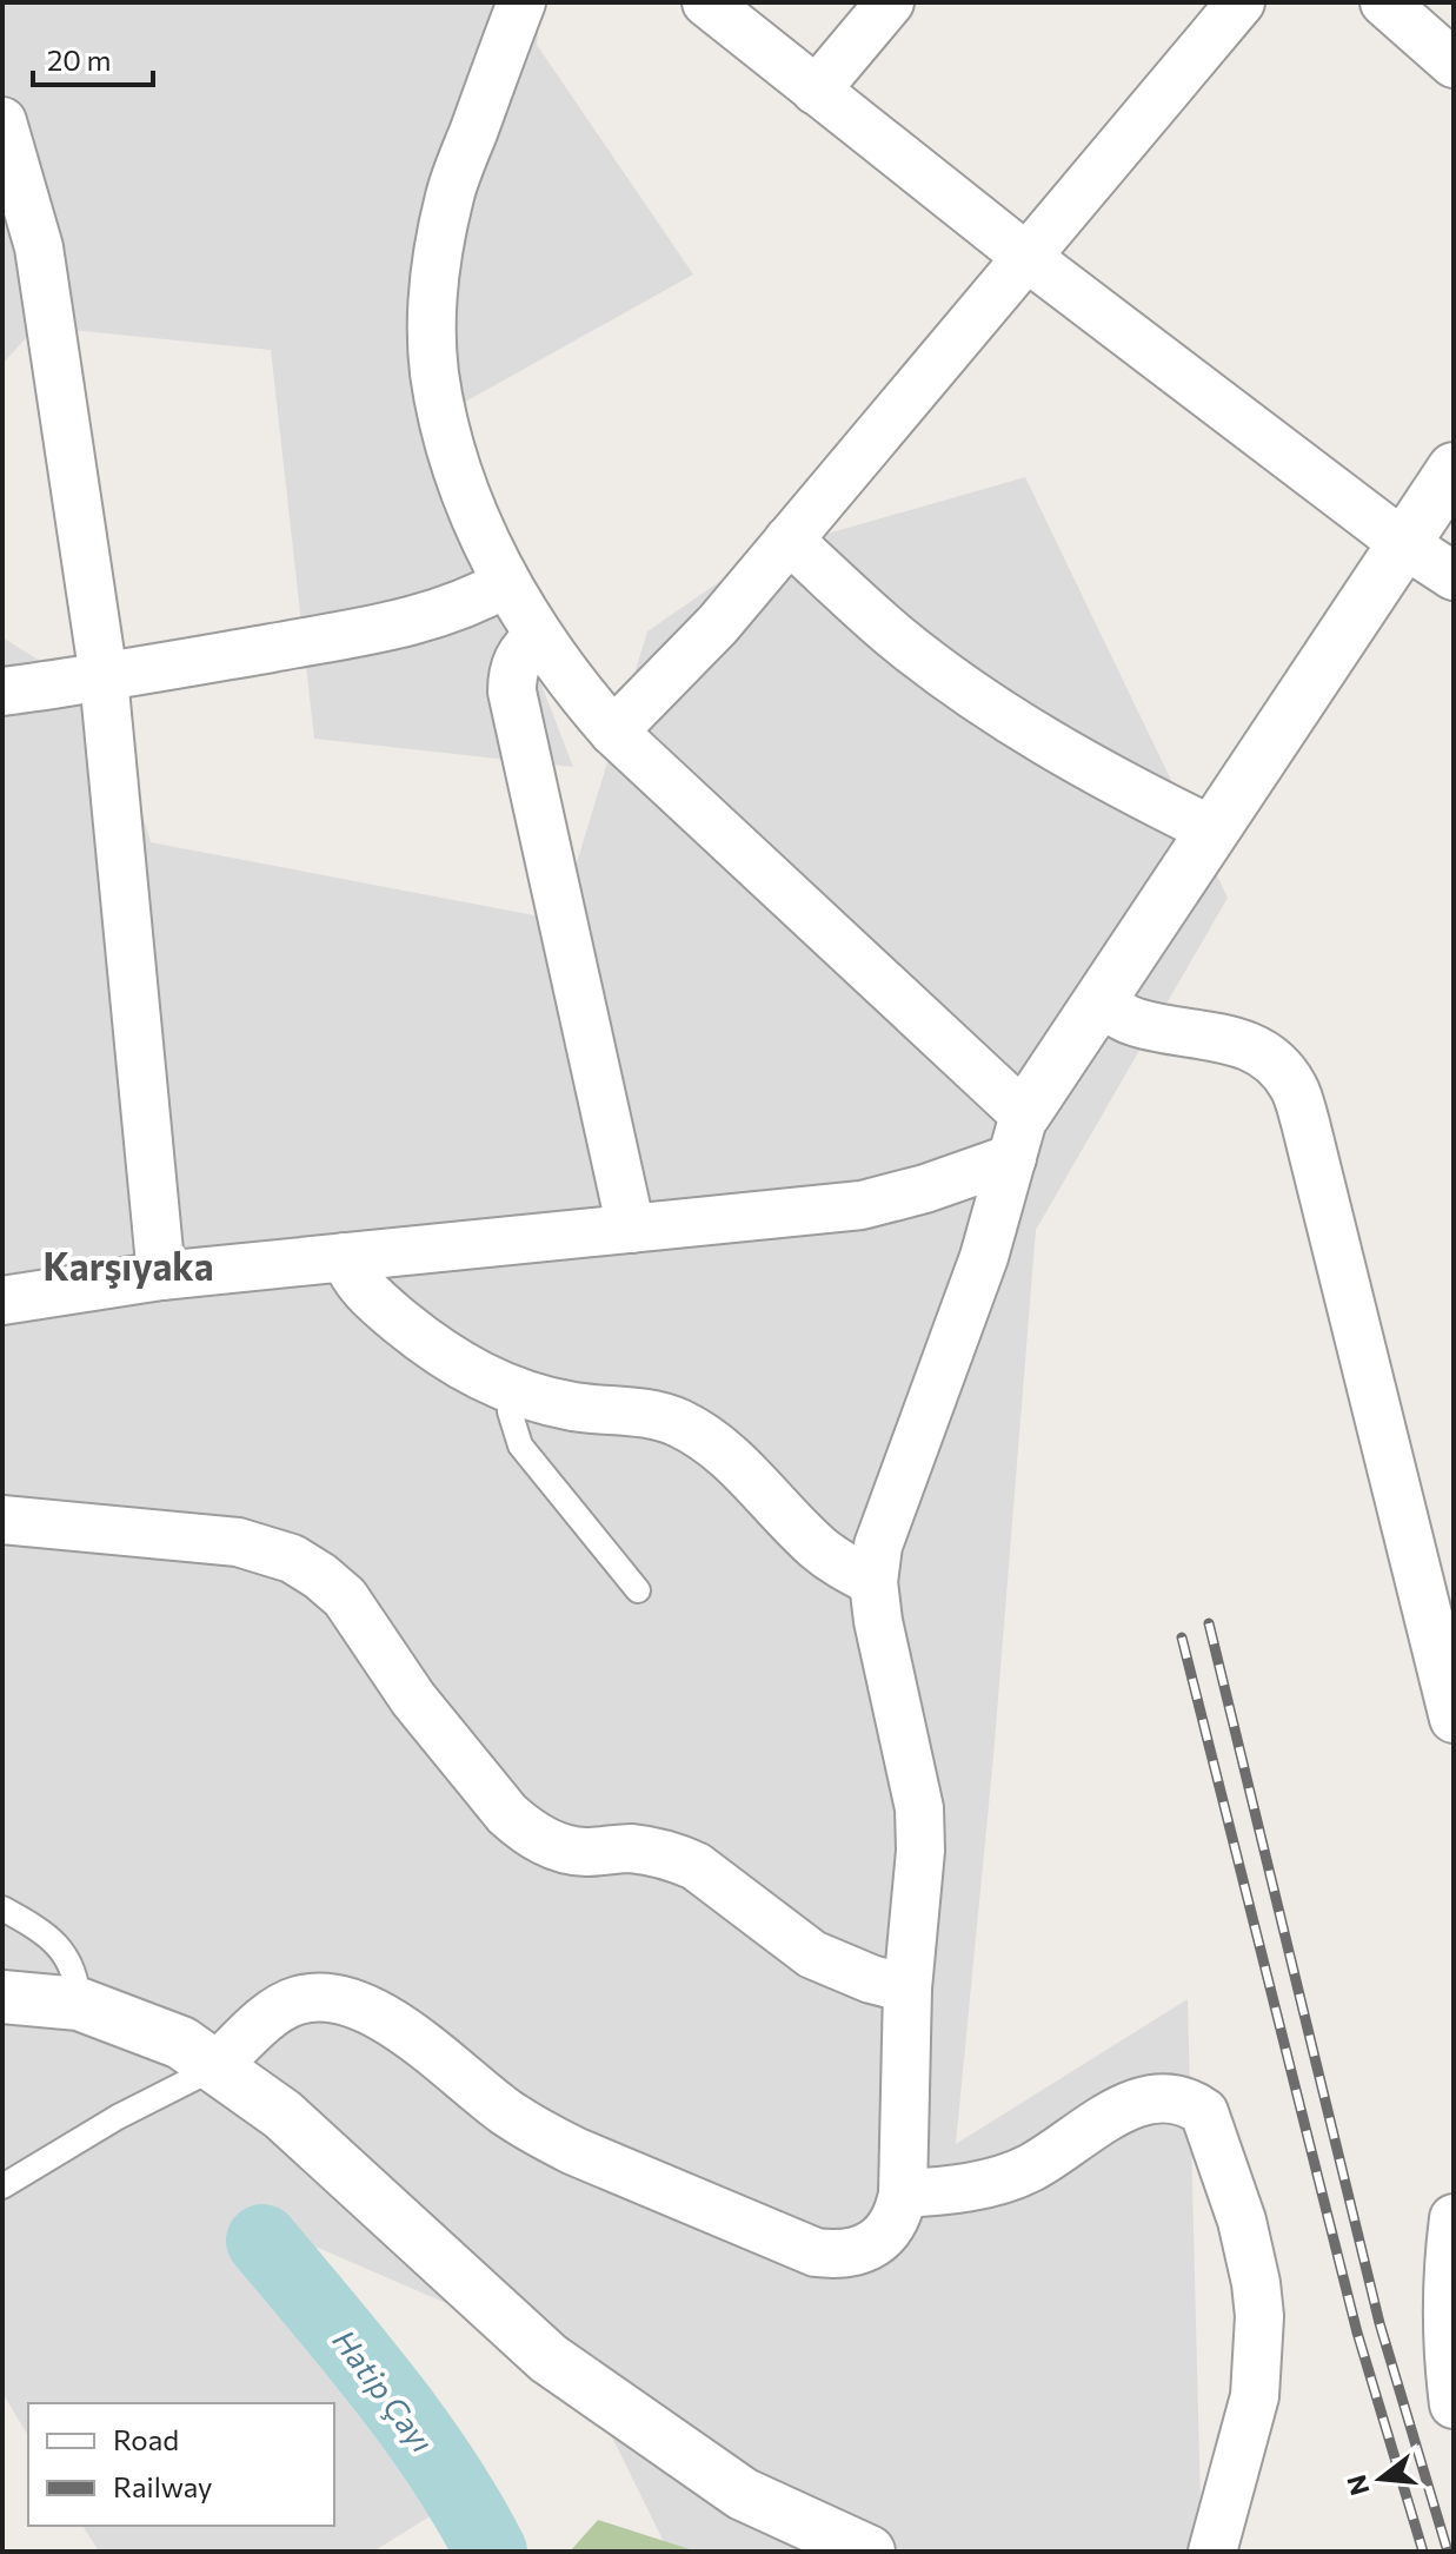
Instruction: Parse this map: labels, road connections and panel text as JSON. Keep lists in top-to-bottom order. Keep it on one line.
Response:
{"districts":["Karşıyaka"],"water":["Hatip Çayı"],"legend":["Road","Railway"],"scale_bar":"20 m","north":"left"}
